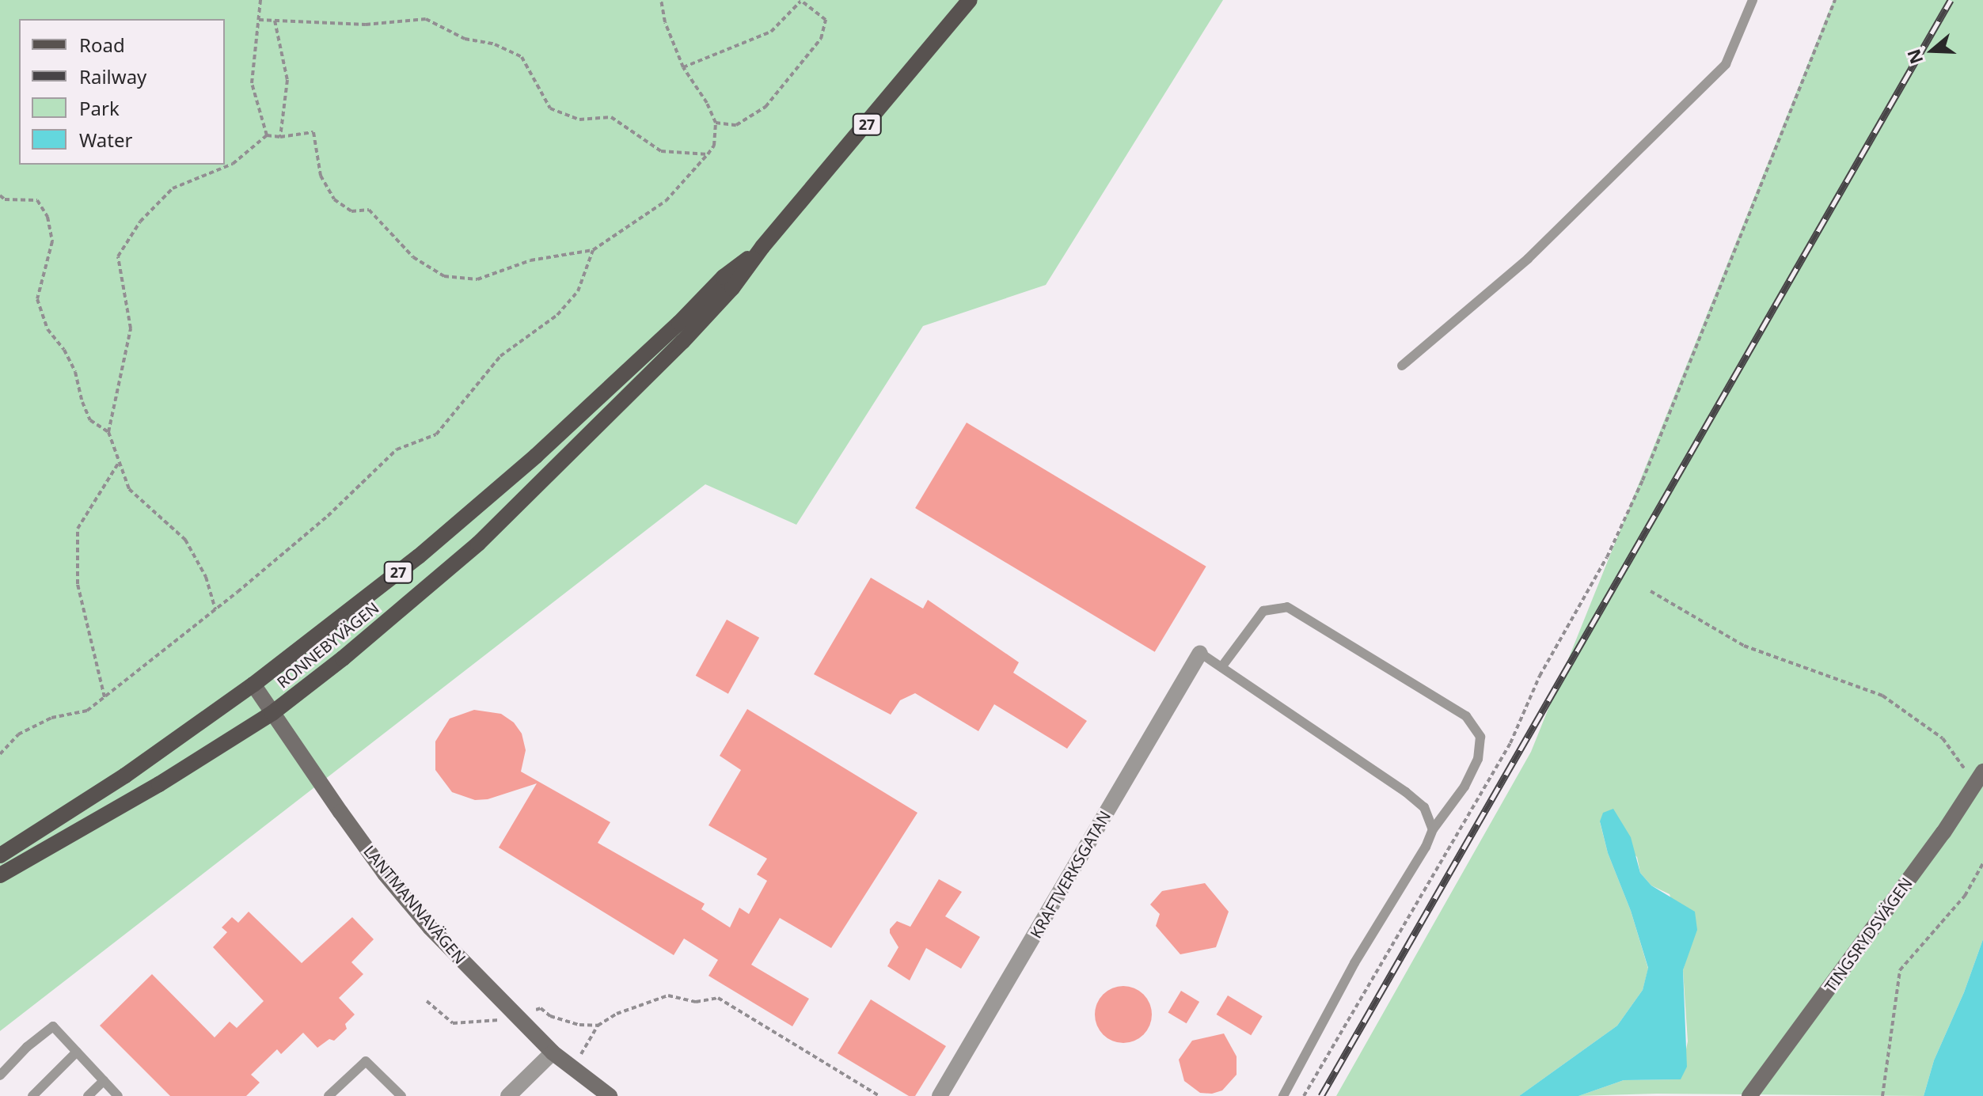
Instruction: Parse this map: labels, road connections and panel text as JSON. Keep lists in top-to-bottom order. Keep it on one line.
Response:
{"streets":{"main road":["27","RONNEBYVÄGEN"],"street":["KRAFTVERKSGATAN","LANTMANNAVÄGEN","TINGSRYDSVÄGEN"]},"crossings":[["RONNEBYVÄGEN","LANTMANNAVÄGEN"]],"legend":["Road","Railway","Park","Water"],"north":"left"}
